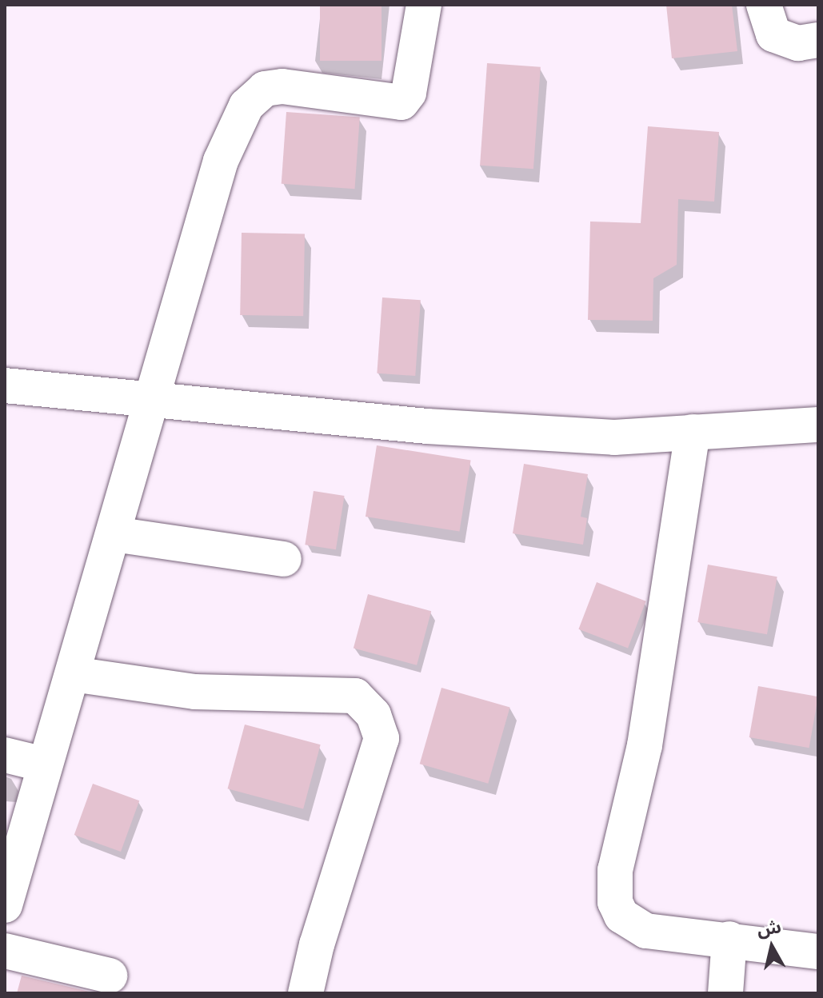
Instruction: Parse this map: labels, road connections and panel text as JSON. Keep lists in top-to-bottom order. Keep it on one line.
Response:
{"north":"top"}
